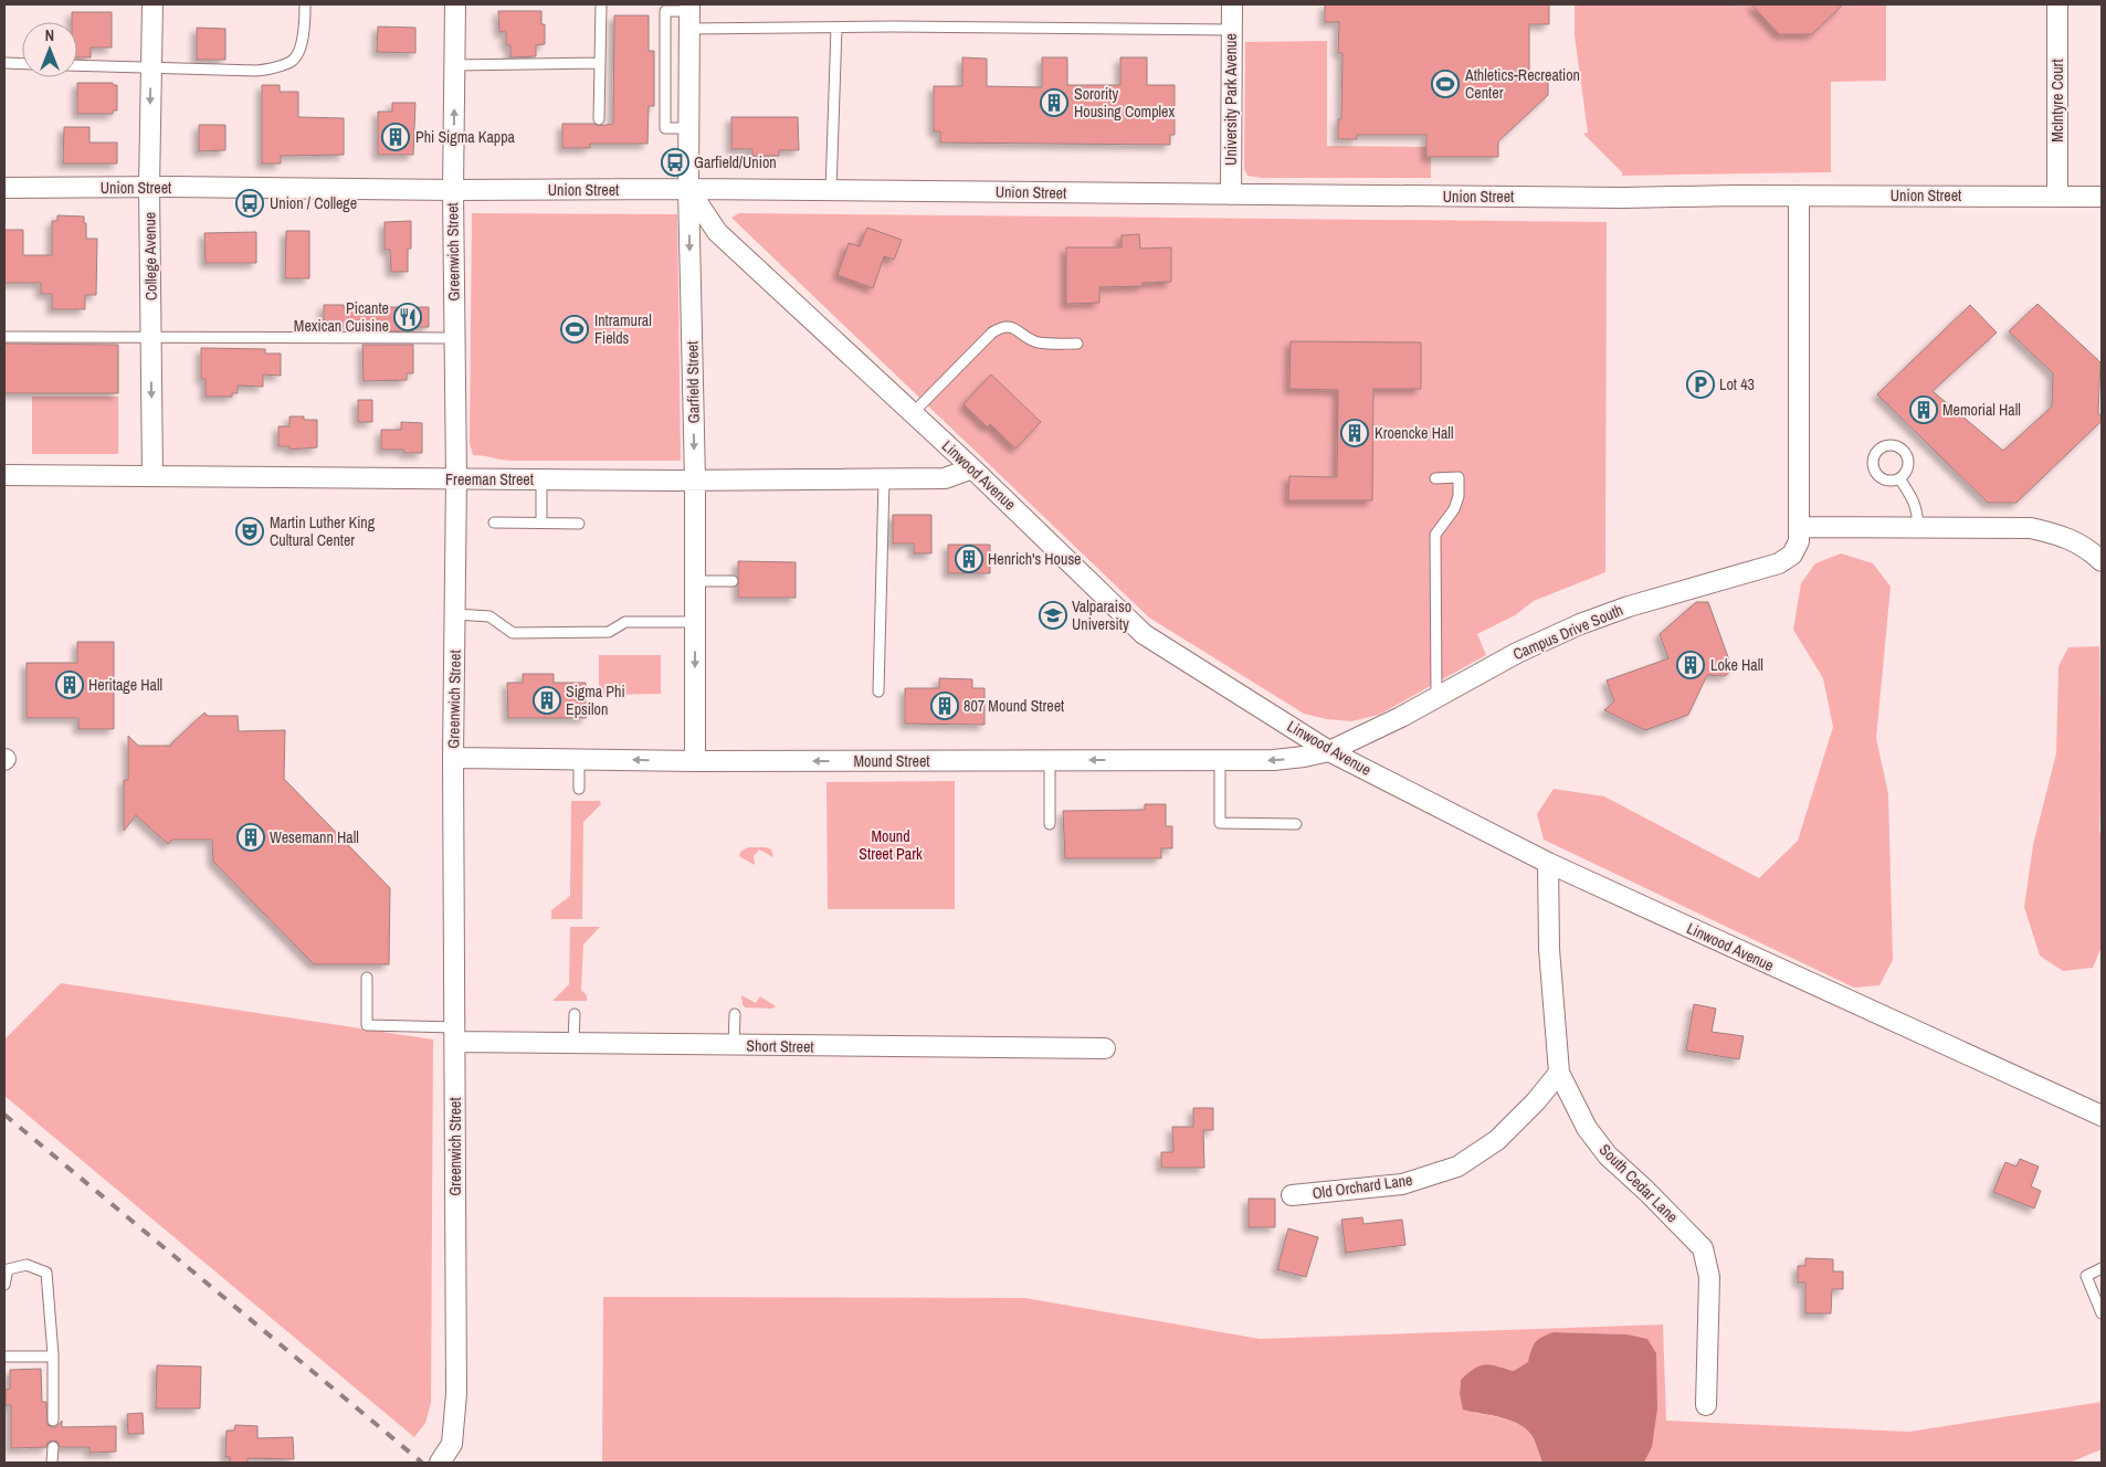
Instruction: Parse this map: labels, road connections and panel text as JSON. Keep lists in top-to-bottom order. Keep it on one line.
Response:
{"streets":{"street":["University Park Avenue","McIntyre Court","Union Street","Greenwich Street","College Avenue","Garfield Street","Linwood Avenue","Freeman Street","Campus Drive South","Mound Street","Short Street","South Cedar Lane","Old Orchard Lane"]},"crossings":[["University Park Avenue","Union Street"],["McIntyre Court","Union Street"],["Union Street","Greenwich Street"],["Union Street","College Avenue"],["Union Street","Garfield Street"],["Union Street","Linwood Avenue"],["Union Street","Campus Drive South"],["Greenwich Street","Freeman Street"],["Greenwich Street","Mound Street"],["Greenwich Street","Short Street"],["College Avenue","Freeman Street"],["Garfield Street","Linwood Avenue"],["Garfield Street","Freeman Street"],["Garfield Street","Mound Street"],["Linwood Avenue","Freeman Street"],["Linwood Avenue","Campus Drive South"],["Linwood Avenue","Mound Street"],["Linwood Avenue","South Cedar Lane"],["Campus Drive South","Mound Street"],["South Cedar Lane","Old Orchard Lane"]],"one_way":["College Avenue","Garfield Street","Mound Street"],"parks":["Mound Street Park"],"places":{"sports":["Athletics-Recreation Center","Intramural Fields"],"building":["Sorority Housing Complex","Phi Sigma Kappa","Memorial Hall","Kroencke Hall","Henrich's House","Loke Hall","Heritage Hall","Sigma Phi Epsilon","807 Mound Street","Wesemann Hall"],"bus stop":["Garfield/Union","Union / College"],"restaurant":["Picante Mexican Cuisine"],"parking":["Lot 43"],"theatre":["Martin Luther King Cultural Center"],"school or university":["Valparaiso University"]},"north":"top"}
